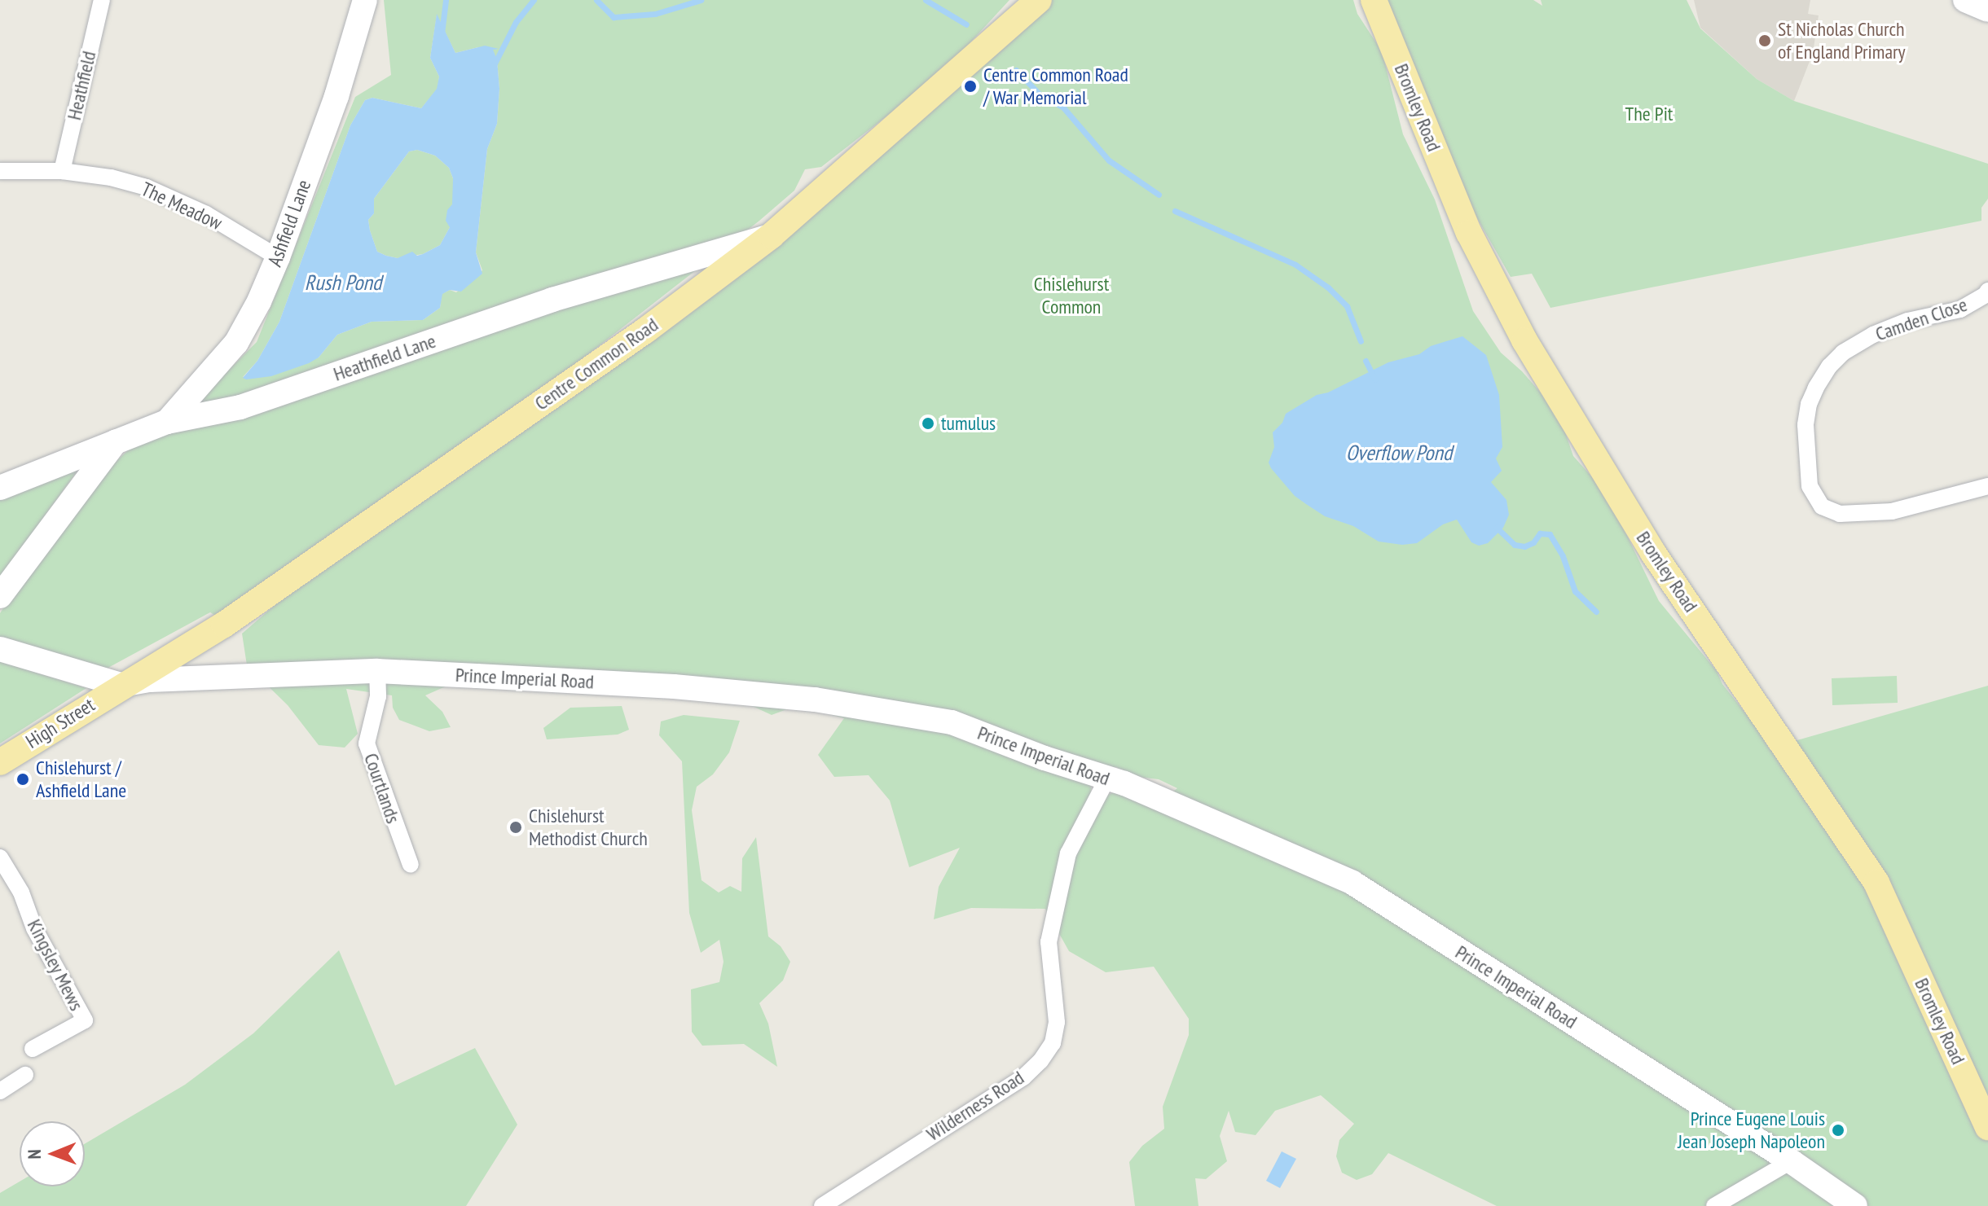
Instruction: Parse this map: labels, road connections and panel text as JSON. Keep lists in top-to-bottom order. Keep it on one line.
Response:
{"streets":{"main road":["Bromley Road","Ashfield Lane","Heathfield Lane","Centre Common Road","Prince Imperial Road","High Street"],"street":["Heathfield","The Meadow","Camden Close","Courtlands","Kingsley Mews","Wilderness Road"]},"crossings":[["Heathfield","The Meadow"],["The Meadow","Ashfield Lane"],["Ashfield Lane","Heathfield Lane"],["Heathfield Lane","Centre Common Road"],["Centre Common Road","Prince Imperial Road"],["Centre Common Road","High Street"],["Prince Imperial Road","High Street"],["Prince Imperial Road","Courtlands"],["Prince Imperial Road","Wilderness Road"]],"water":["Rush Pond","Overflow Pond"],"parks":["The Pit","Chislehurst Common"],"places":["St Nicholas Church of England Primary","Centre Common Road / War Memorial","tumulus","Chislehurst / Ashfield Lane","Chislehurst Methodist Church","Prince Eugene Louis Jean Joseph Napoleon"],"north":"left"}
